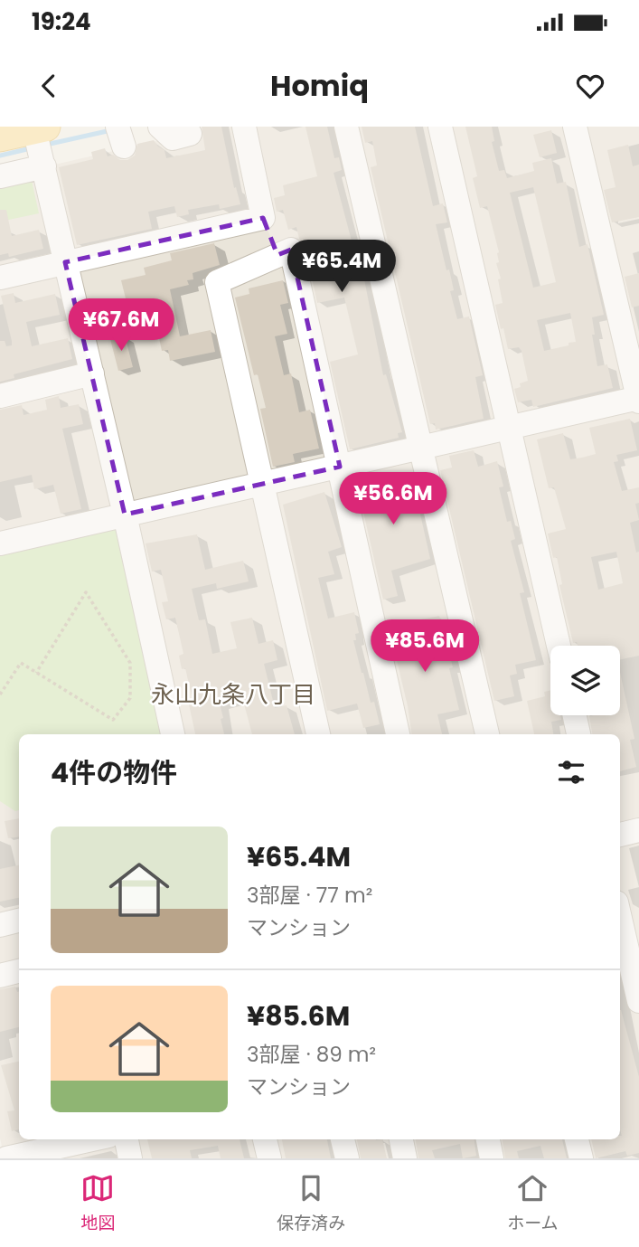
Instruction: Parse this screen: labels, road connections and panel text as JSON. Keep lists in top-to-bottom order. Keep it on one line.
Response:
{"districts":["永山九条八丁目"],"page":{"status":"19:24","header":"Homiq","price":["¥65.4M","¥67.6M","¥56.6M","¥85.6M"],"heading":"4件の物件","list":[{"name":"¥65.4M","note":"3部屋 · 77 m² · マンション"},{"name":"¥85.6M","note":"3部屋 · 89 m² · マンション"}],"tabs":["地図","保存済み","ホーム"]}}
